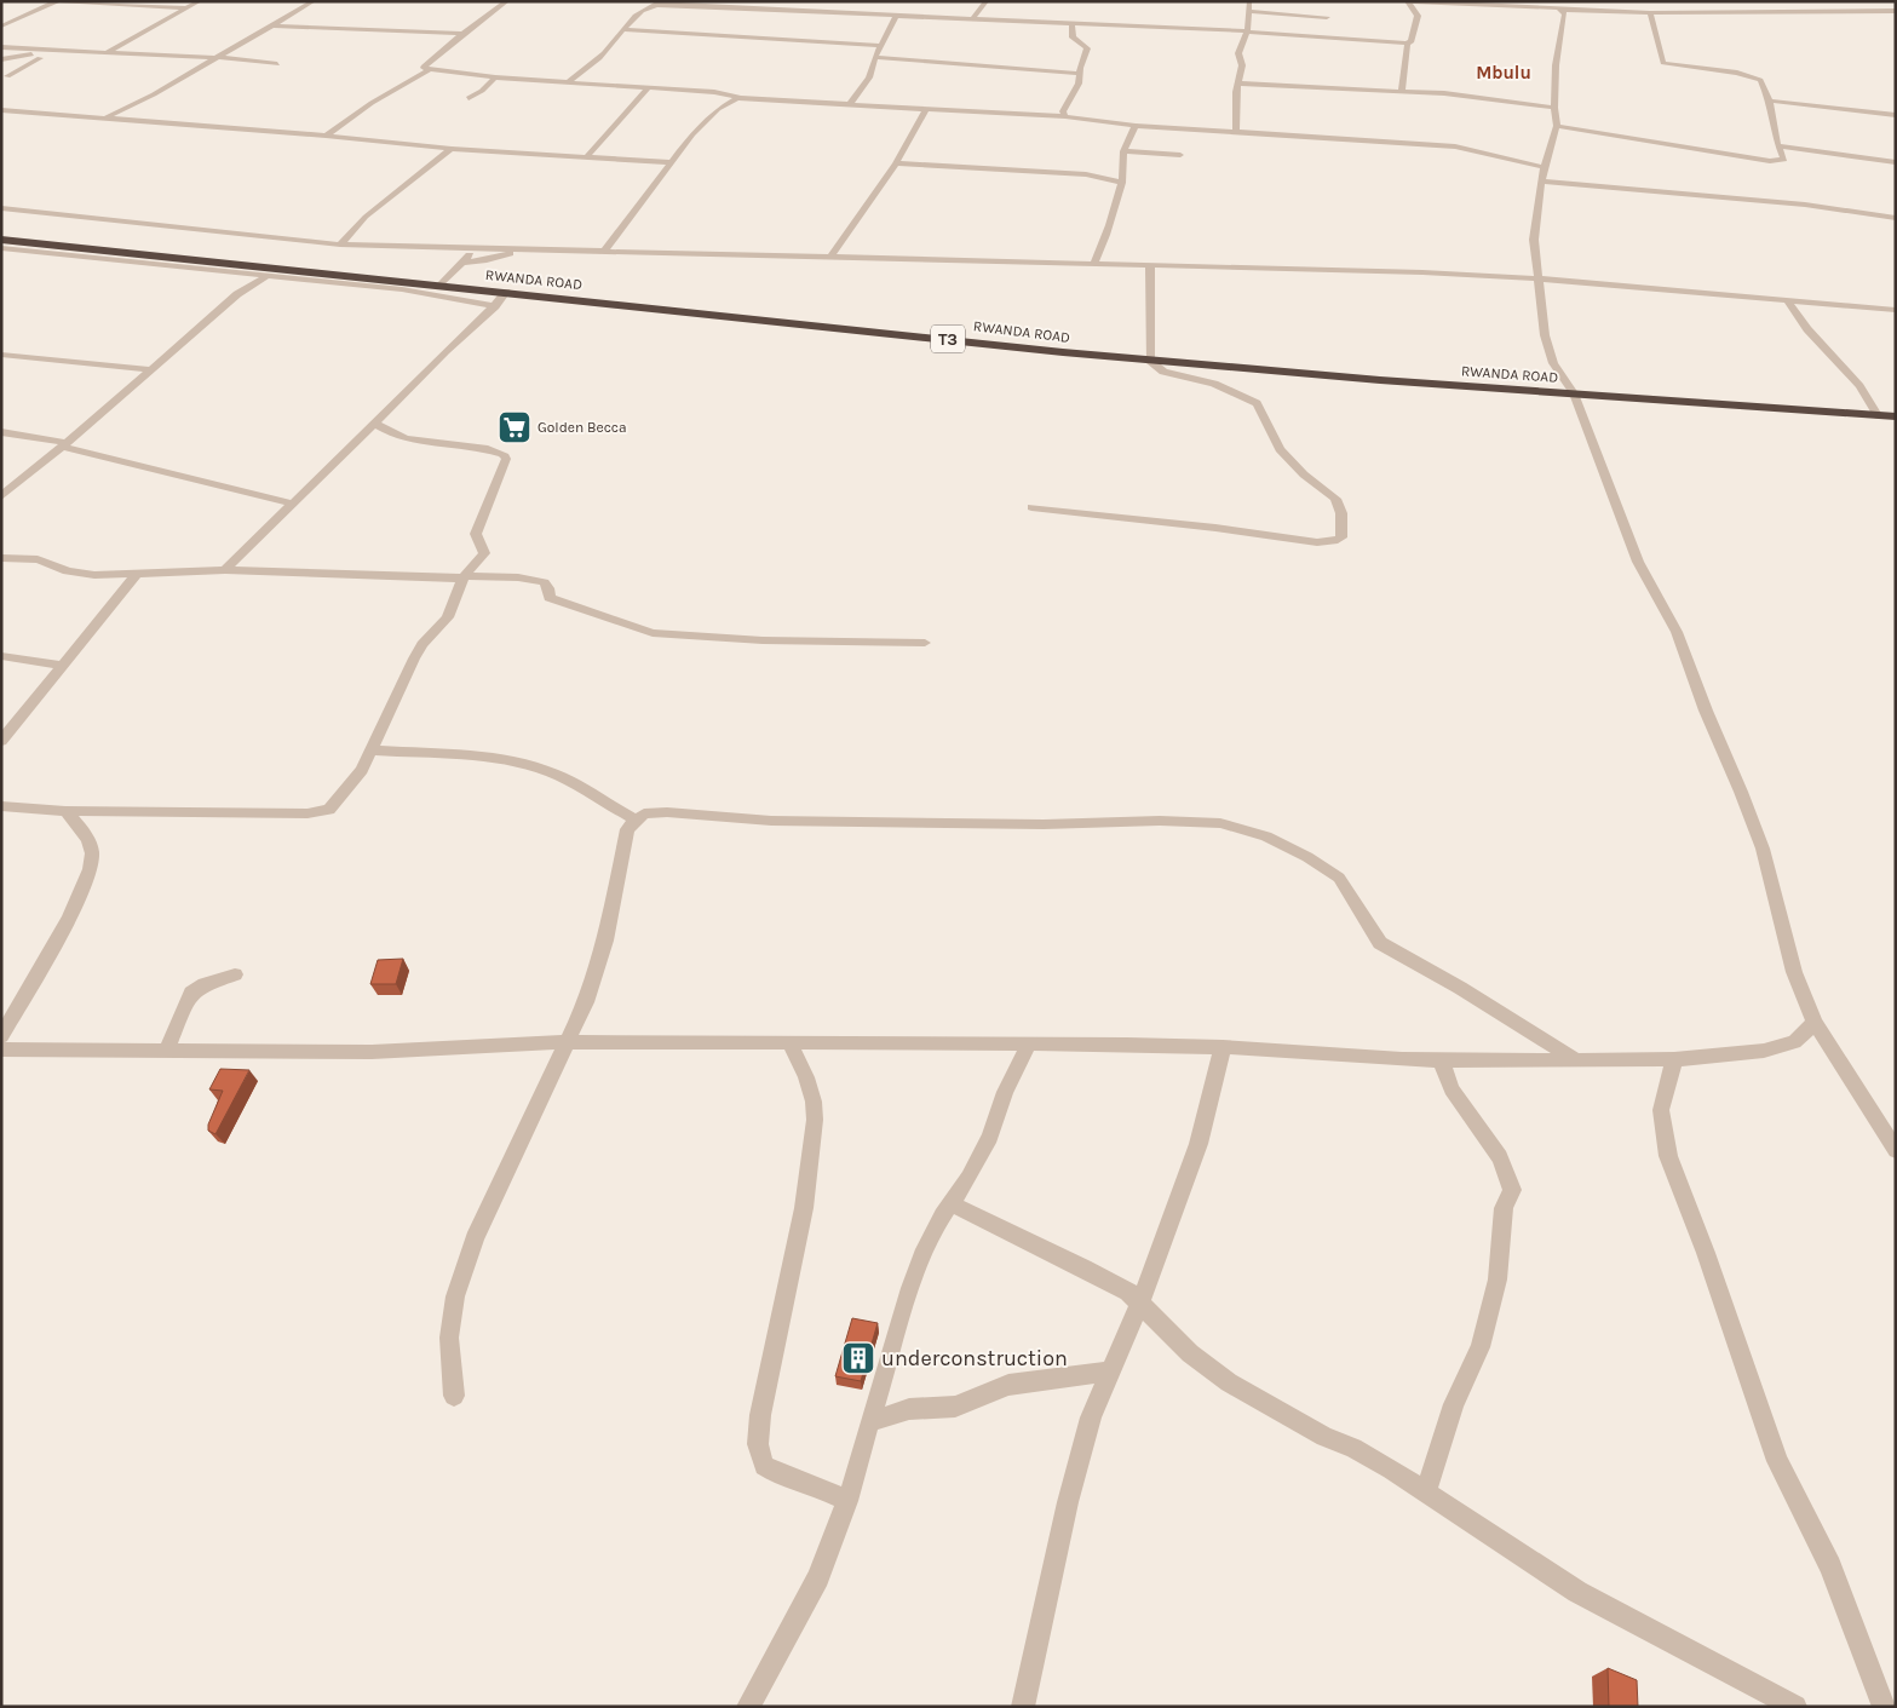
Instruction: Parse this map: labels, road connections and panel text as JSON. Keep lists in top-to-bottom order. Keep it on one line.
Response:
{"streets":{"highway":["RWANDA ROAD","T3"]},"districts":["Mbulu"],"places":{"supermarket":["Golden Becca"],"building":["underconstruction"]}}
